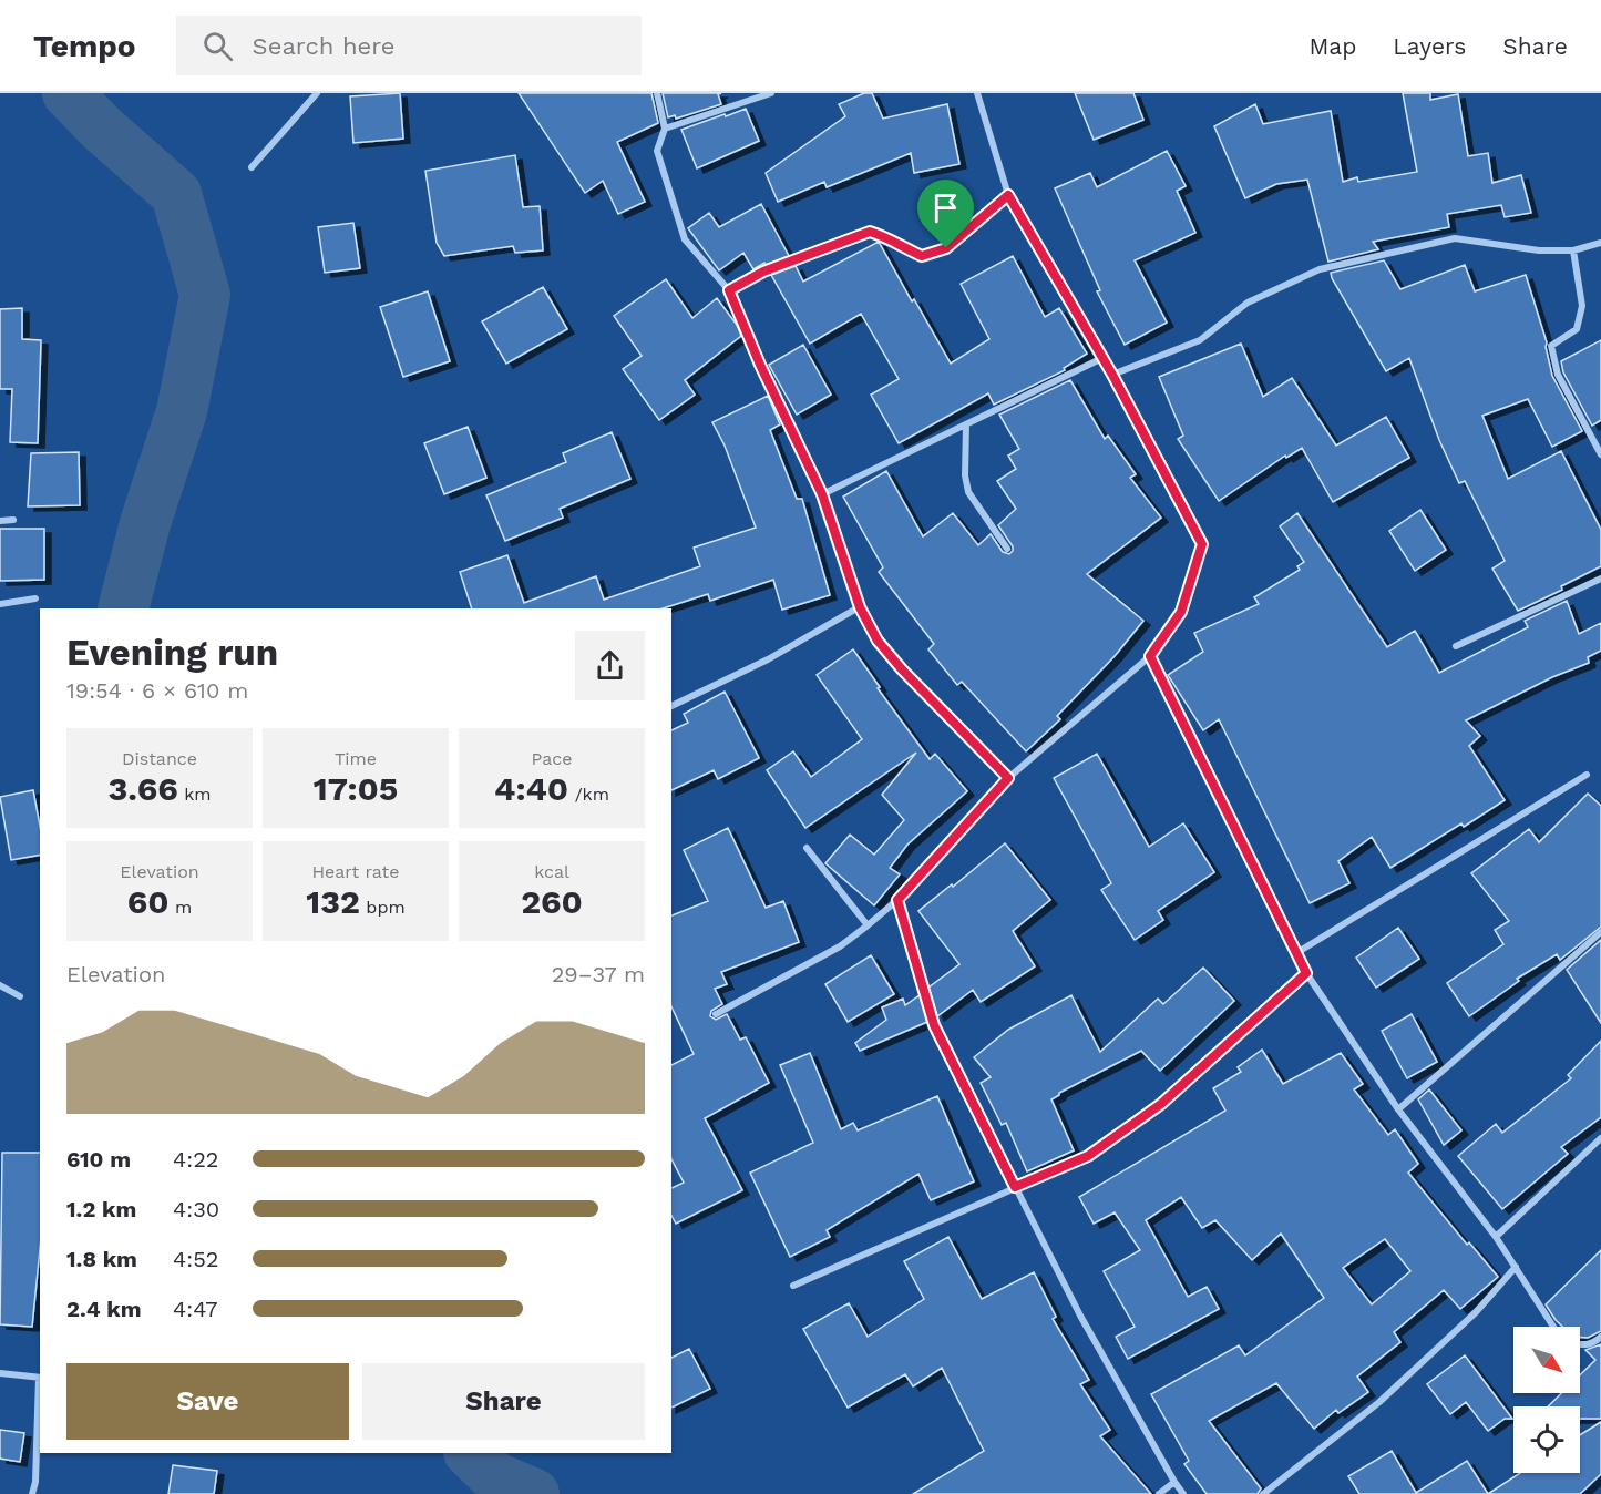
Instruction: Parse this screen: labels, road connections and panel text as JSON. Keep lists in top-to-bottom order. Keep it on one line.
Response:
{"north":"bottom right","page":{"header":"Tempo","search":"Search here","nav":["Map","Layers","Share"],"heading":["Evening run","19:54 · 6 × 610 m"],"stats":[["Distance","3.66 km"],["Time","17:05"],["Pace","4:40 /km"],["Elevation","60 m"],["Heart rate","132 bpm"],["kcal","260"]],"chart":["Elevation","29–37 m"],"list":[{"name":"610 m","note":"4:22"},{"name":"1.2 km","note":"4:30"},{"name":"1.8 km","note":"4:52"},{"name":"2.4 km","note":"4:47"}],"buttons":["Save","Share"]}}
